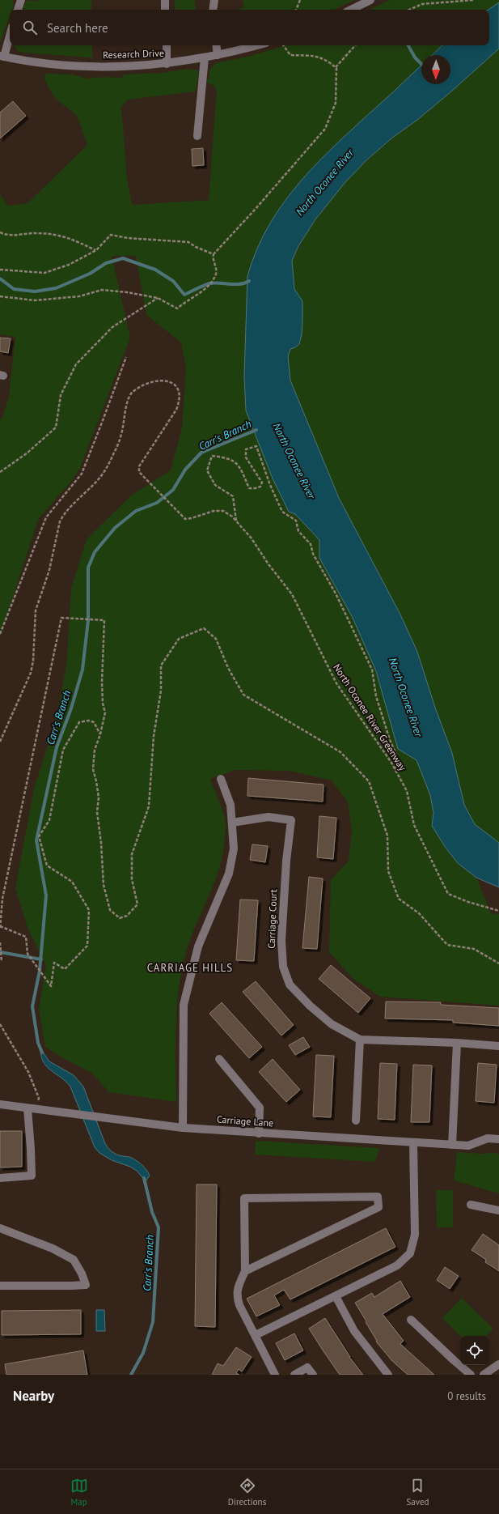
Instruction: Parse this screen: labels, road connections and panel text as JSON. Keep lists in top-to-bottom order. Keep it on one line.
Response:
{"streets":{"street":["Research Drive","Carriage Court","Carriage Lane"],"path":["North Oconee River Greenway"]},"districts":["CARRIAGE HILLS"],"water":["North Oconee River","Carr's Branch"],"north":"bottom","page":{"search":"Search here","heading":["Nearby","0 results"],"nav":["Map","Directions","Saved"]}}
